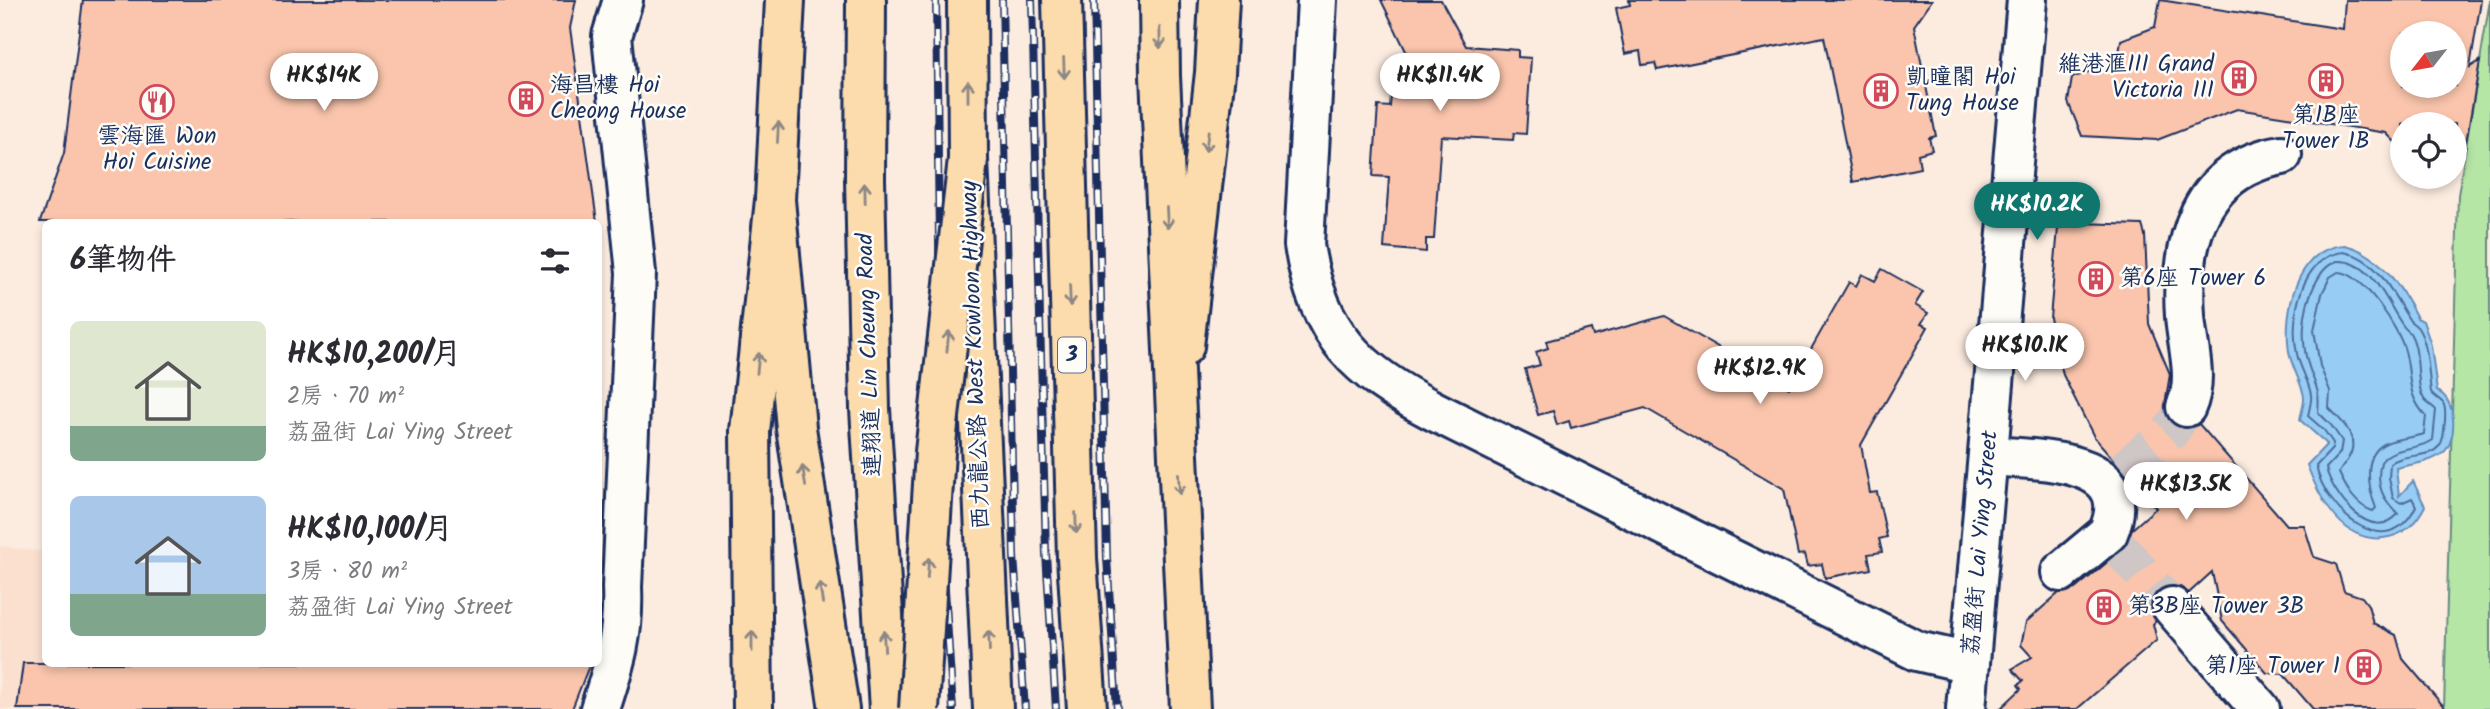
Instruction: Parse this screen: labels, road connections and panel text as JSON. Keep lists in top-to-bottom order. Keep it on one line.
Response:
{"streets":{"main road":["連翔道 Lin Cheung Road","西九龍公路 West Kowloon Highway","3"],"street":["荔盈街 Lai Ying Street"]},"places":{"building":["維港滙III Grand Victoria III","第1B座 Tower 1B","凱曈閣 Hoi Tung House","海昌樓 Hoi Cheong House","第6座 Tower 6","第3B座 Tower 3B","第1座 Tower 1"],"restaurant":["雲海匯 Won Hoi Cuisine"]},"north":"bottom left","page":{"price":["HK$14K","HK$11.4K","HK$10.2K","HK$10.1K","HK$12.9K","HK$13.5K"],"heading":"6筆物件","list":[{"name":"HK$10,200/月","note":"2房 · 70 m² · 荔盈街 Lai Ying Street"},{"name":"HK$10,100/月","note":"3房 · 80 m² · 荔盈街 Lai Ying Street"}]}}
